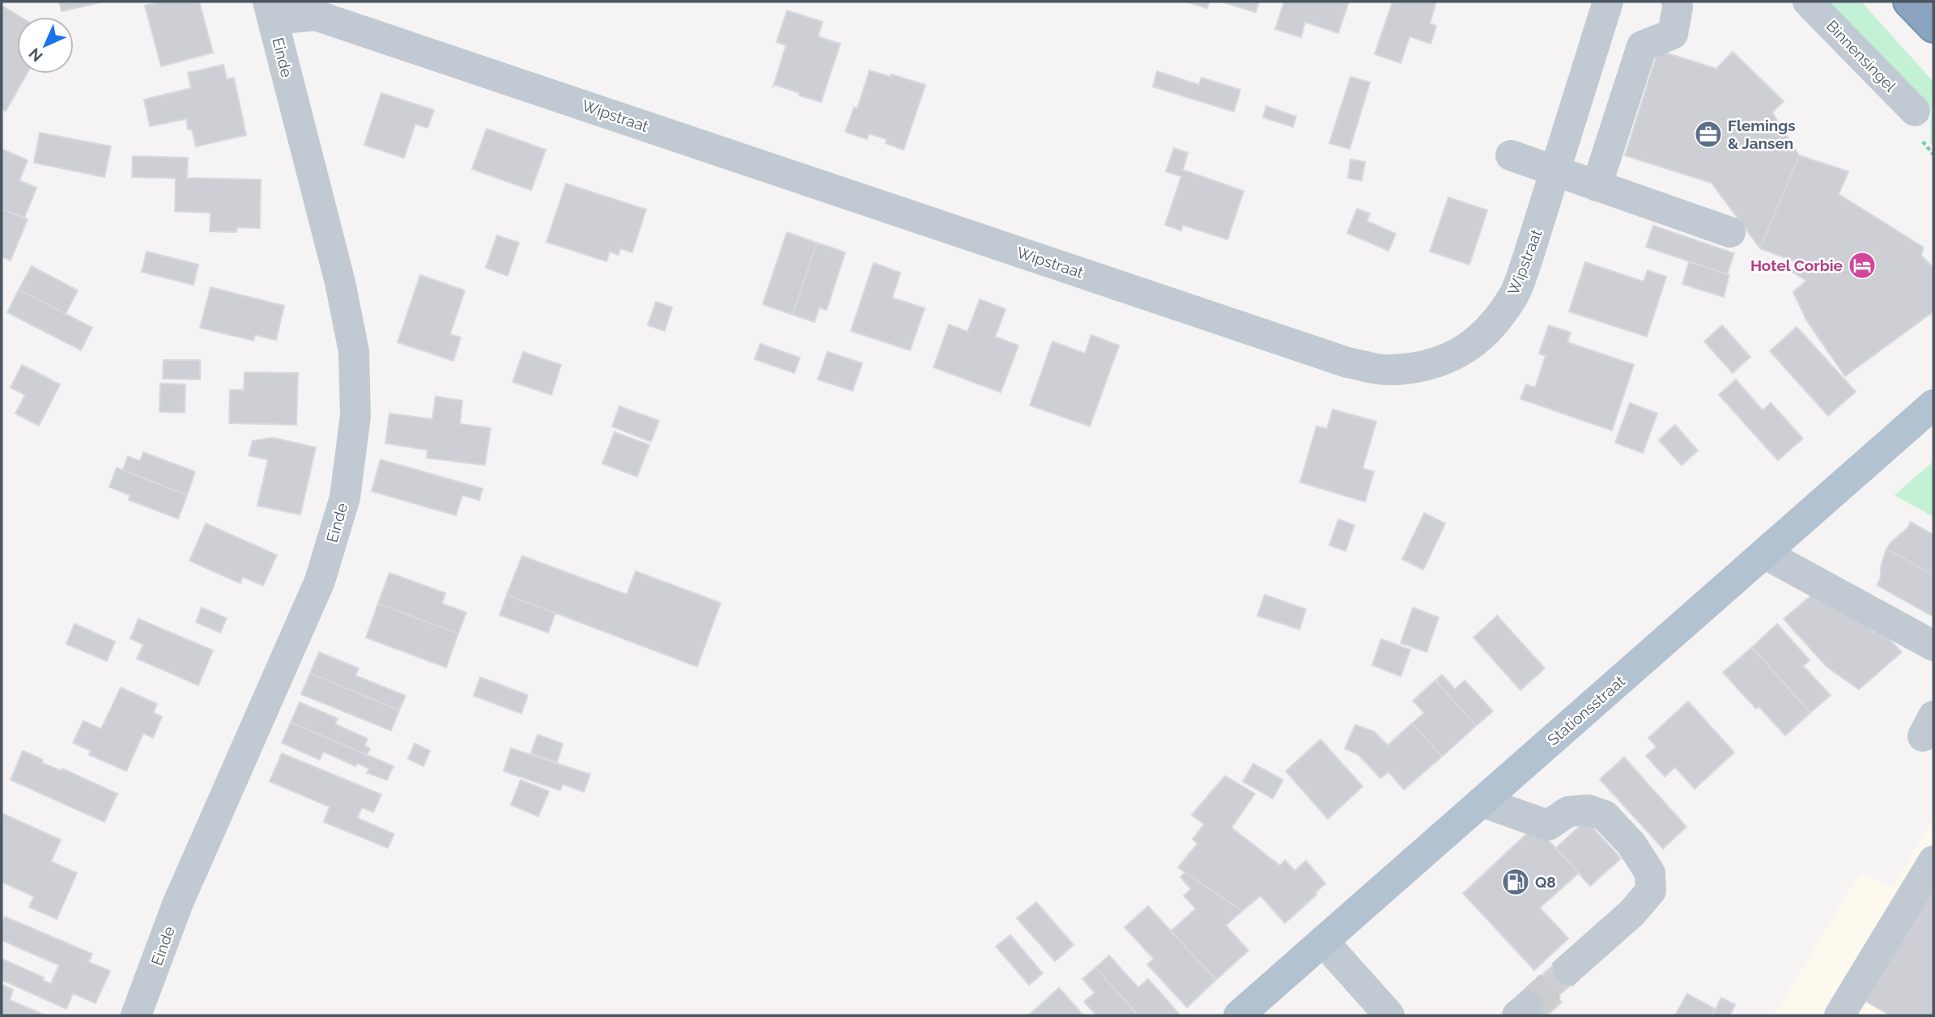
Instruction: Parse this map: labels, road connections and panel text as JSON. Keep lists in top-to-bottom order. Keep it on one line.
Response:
{"streets":{"main road":["Stationsstraat"],"street":["Binnensingel","Einde","Wipstraat"]},"crossings":[["Einde","Wipstraat"]],"places":{"office":["Flemings & Jansen"],"hotel":["Hotel Corbie"],"fuel station":["Q8"]},"north":"bottom left"}
